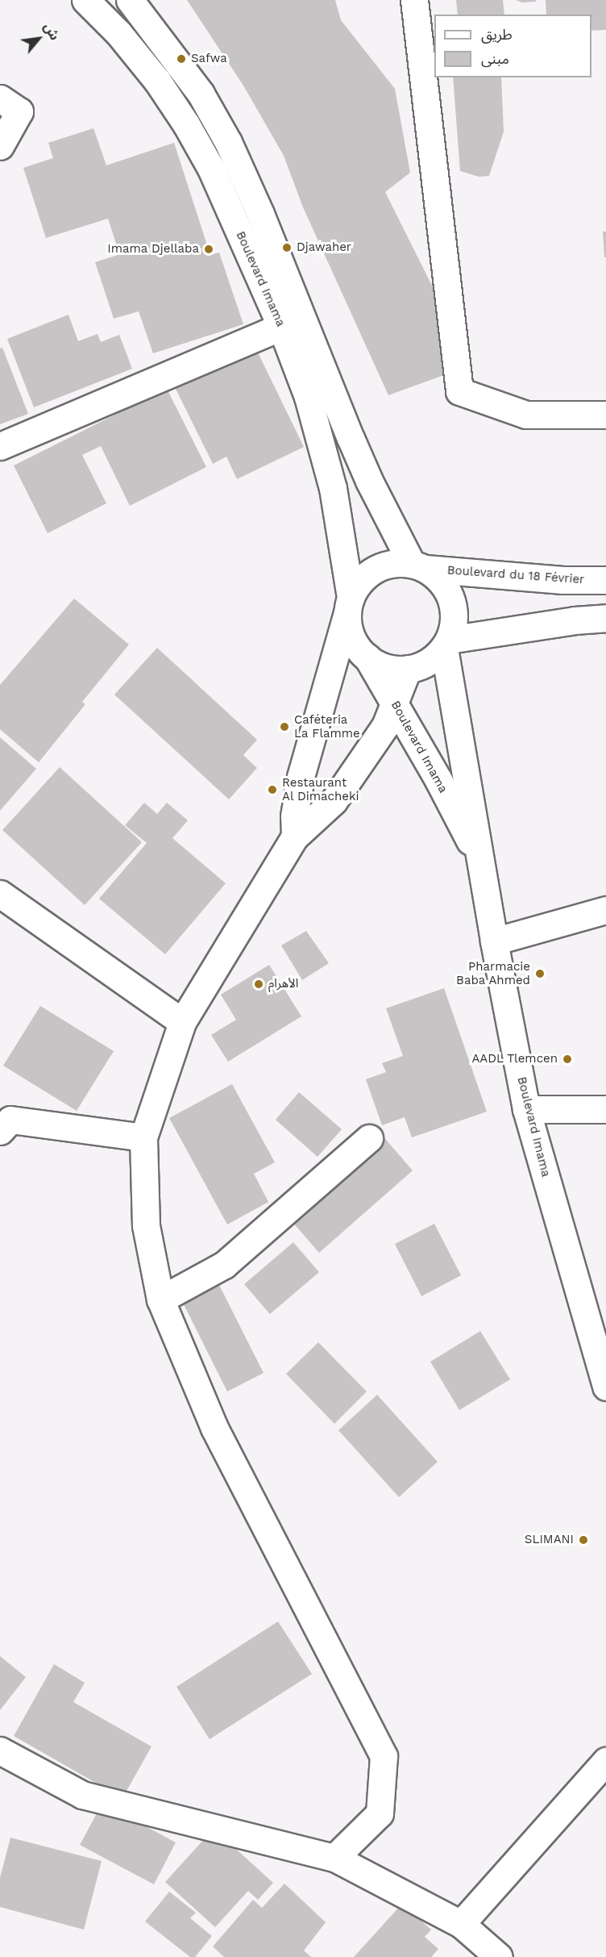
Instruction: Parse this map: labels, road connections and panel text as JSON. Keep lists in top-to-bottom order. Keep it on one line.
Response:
{"streets":{"street":["Boulevard Imama","Boulevard du 18 Février"]},"crossings":[["Boulevard Imama","Boulevard du 18 Février"]],"places":["Safwa","Djawaher","Imama Djellaba","Caféteria La Flamme","Restaurant Al Dimacheki","Pharmacie Baba Ahmed","الأهرام","AADL Tlemcen","SLIMANI"],"legend":["طريق","مبنى"],"north":"top right"}
